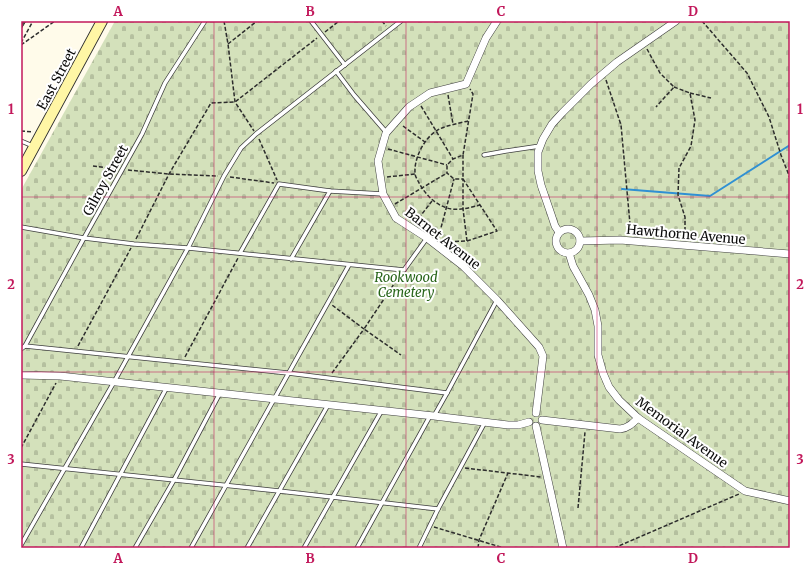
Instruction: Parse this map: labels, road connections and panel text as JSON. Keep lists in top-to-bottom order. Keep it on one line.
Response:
{"streets":{"main road":["East Street"],"street":["Hawthorne Avenue","Barnet Avenue","Memorial Avenue"],"lane":["Gilroy Street"]},"crossings":[["Hawthorne Avenue","Memorial Avenue"]],"parks":["Rookwood Cemetery"],"grid":{"columns":["A","B","C","D"],"rows":["1","2","3"]}}
